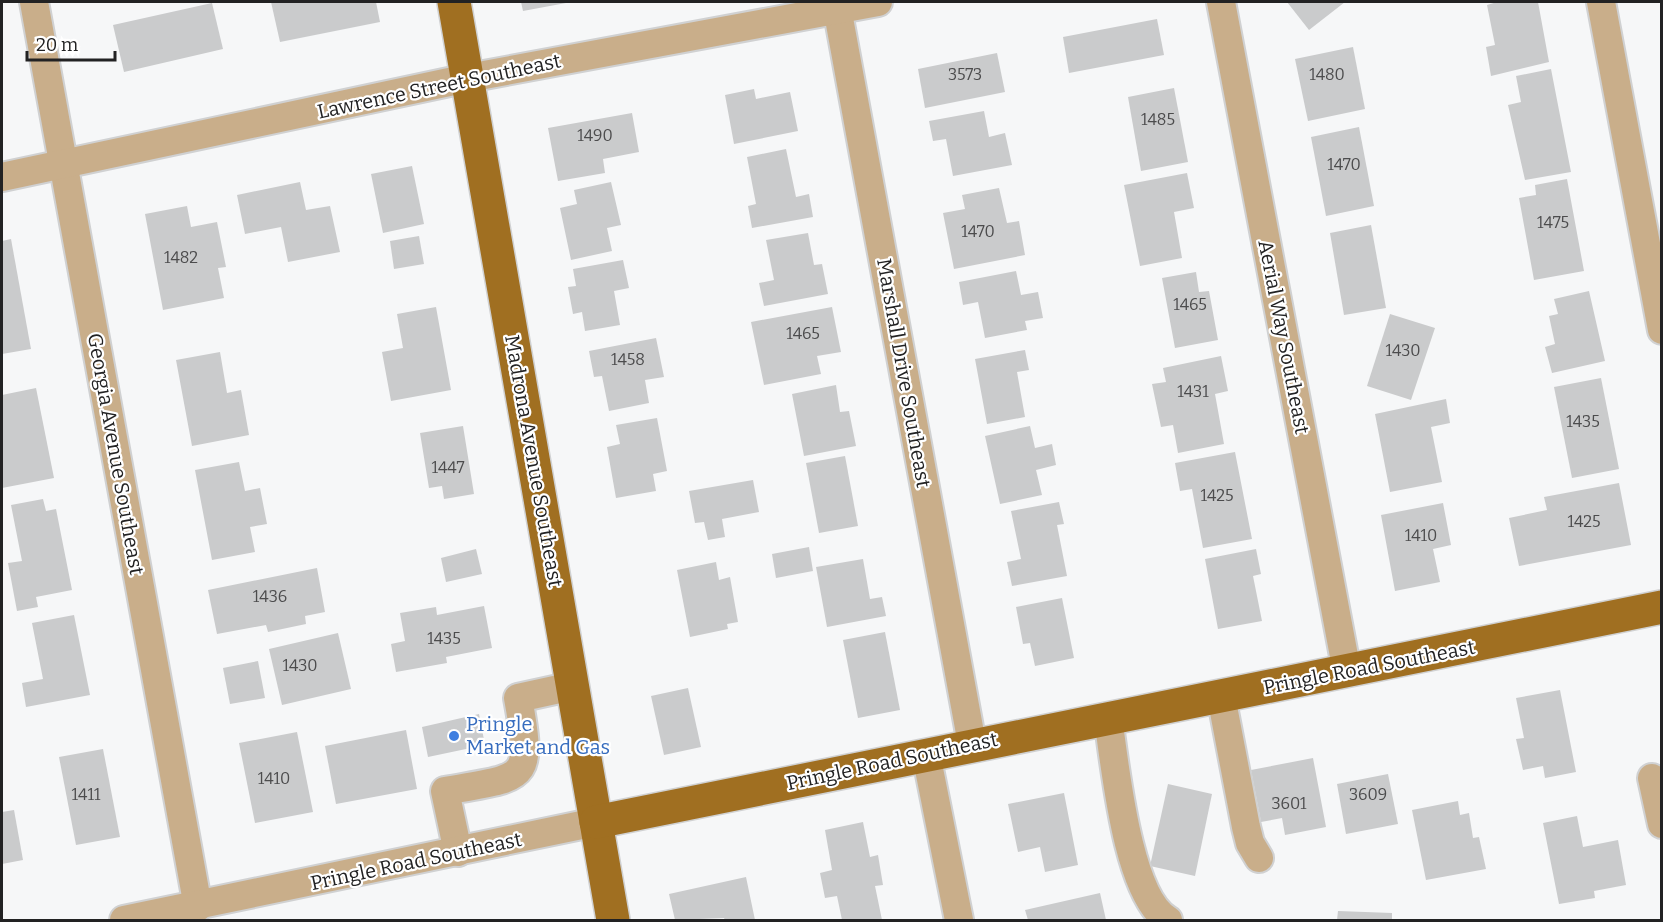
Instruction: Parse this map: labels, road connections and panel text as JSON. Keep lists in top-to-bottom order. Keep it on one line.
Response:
{"streets":{"main road":["Madrona Avenue Southeast","Pringle Road Southeast"],"street":["Lawrence Street Southeast","Aerial Way Southeast","Marshall Drive Southeast","Georgia Avenue Southeast"]},"crossings":[["Lawrence Street Southeast","Marshall Drive Southeast"],["Lawrence Street Southeast","Georgia Avenue Southeast"],["Lawrence Street Southeast","Madrona Avenue Southeast"],["Aerial Way Southeast","Pringle Road Southeast"],["Marshall Drive Southeast","Pringle Road Southeast"],["Georgia Avenue Southeast","Pringle Road Southeast"],["Madrona Avenue Southeast","Pringle Road Southeast"]],"places":["Pringle Market and Gas"],"house_numbers":["3573","1480","1485","1490","1470","1475","1470","1482","1465","1465","1430","1458","1431","1435","1447","1425","1425","1410","1436","1435","1430","1410","1411","3609","3601"],"scale_bar":"20 m"}
